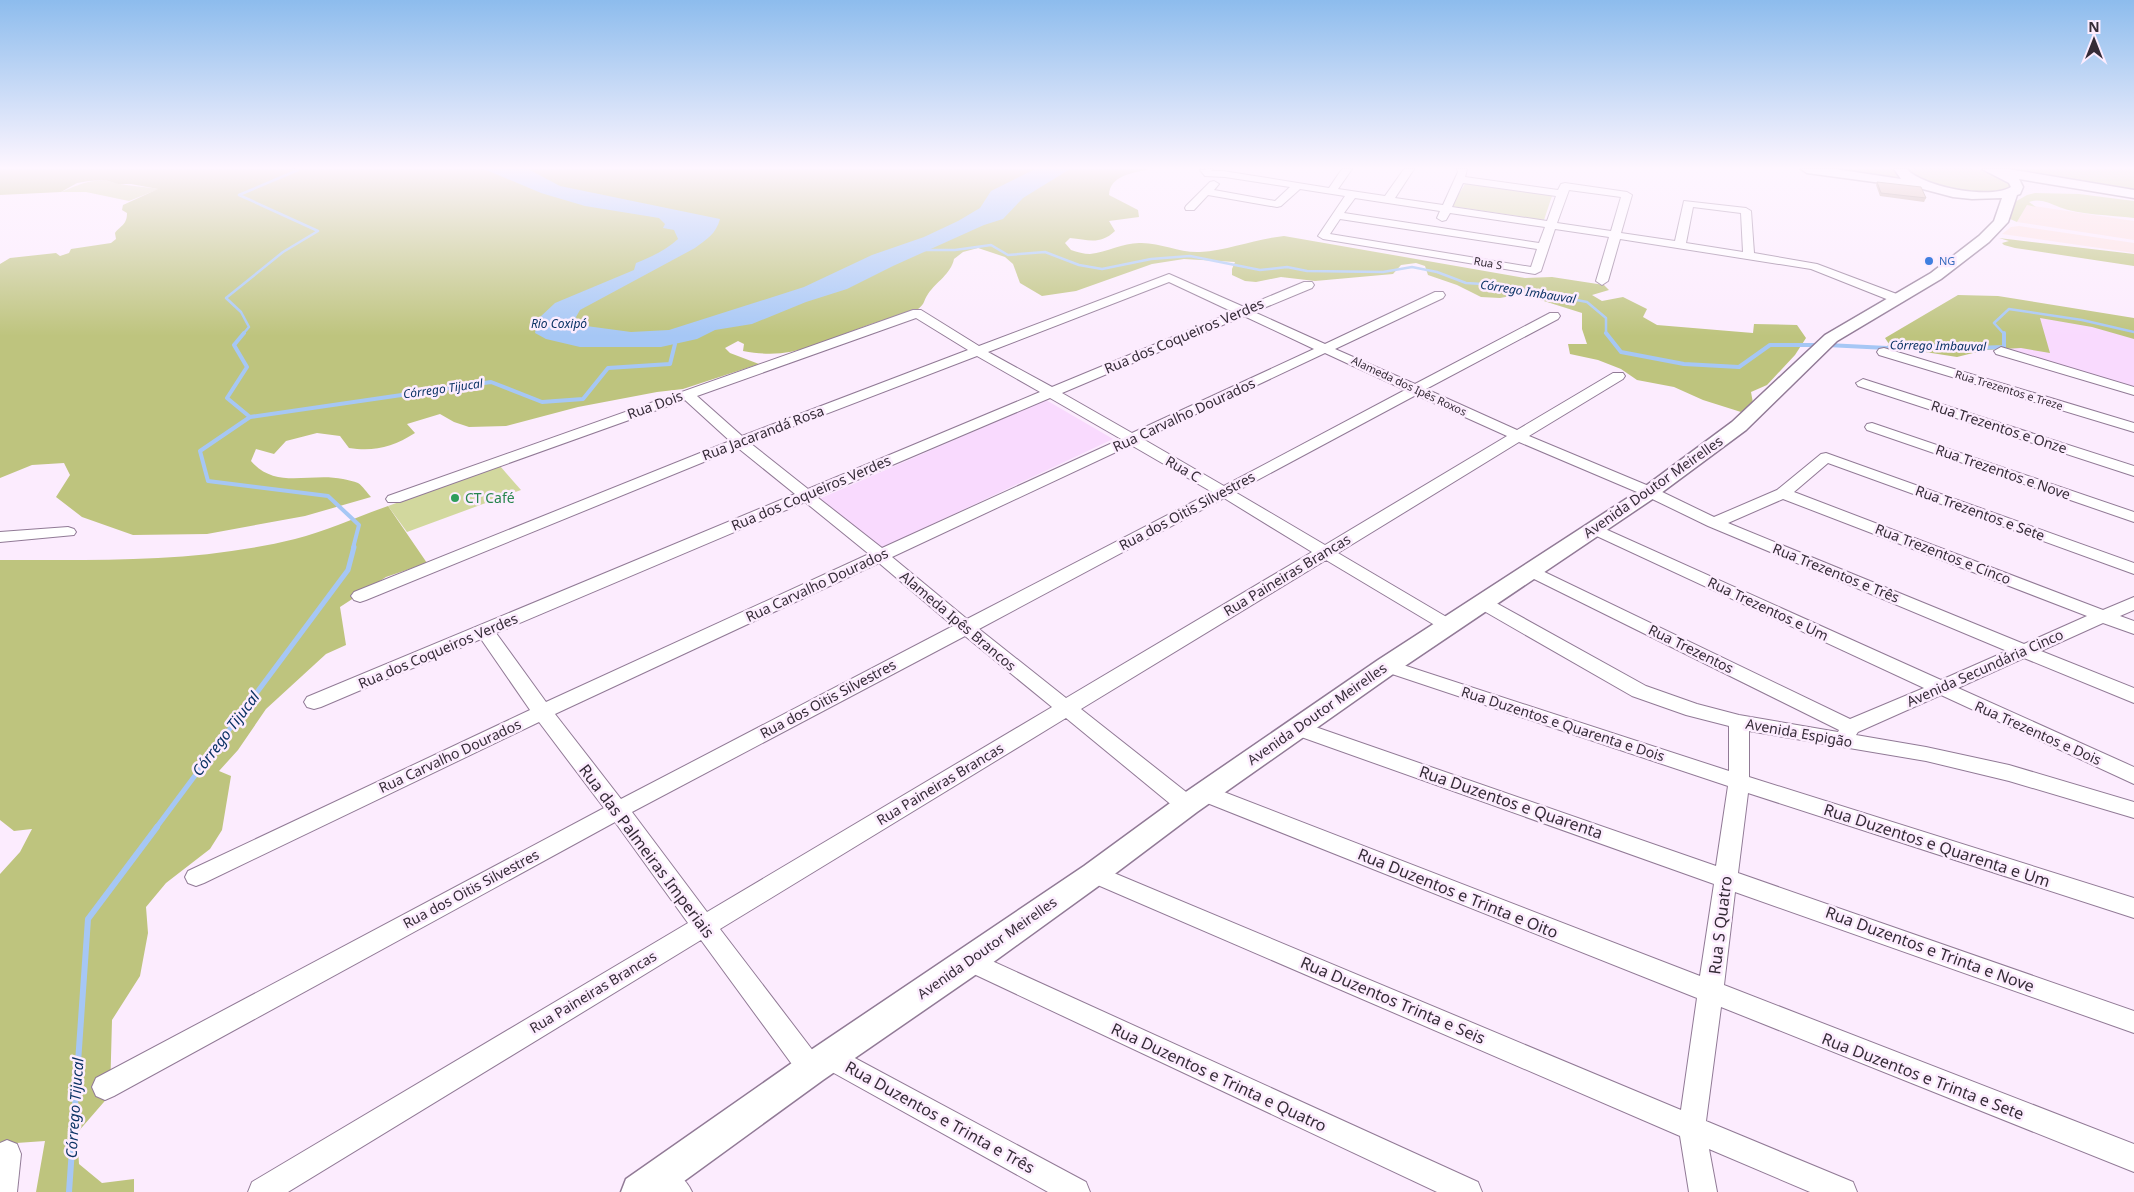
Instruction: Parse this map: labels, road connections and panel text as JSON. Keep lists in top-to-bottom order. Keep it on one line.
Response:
{"streets":{"main road":["Avenida Doutor Meirelles"],"street":["Rua S","Rua dos Coqueiros Verdes","Alameda dos Ipês Roxos","Rua Trezentos e Treze","Rua Dois","Rua Carvalho Dourados","Rua Trezentos e Onze","Rua Jacarandá Rosa","Rua C","Rua Trezentos e Nove","Rua dos Oitis Silvestres","Rua Trezentos e Sete","Rua Trezentos e Cinco","Rua Trezentos e Três","Rua Paineiras Brancas","Rua Trezentos e Um","Alameda Ipês Brancos","Rua Trezentos","Avenida Secundária Cinco","Rua Duzentos e Quarenta e Dois","Avenida Espigão","Rua Trezentos e Dois","Rua Duzentos e Quarenta","Rua Duzentos e Quarenta e Um","Rua das Palmeiras Imperiais","Rua Duzentos e Trinta e Oito","Rua S Quatro","Rua Duzentos e Trinta e Nove","Rua Duzentos Trinta e Seis","Rua Duzentos e Trinta e Sete","Rua Duzentos e Trinta e Quatro","Rua Duzentos e Trinta e Três"]},"crossings":[["Rua dos Coqueiros Verdes","Alameda dos Ipês Roxos"],["Rua dos Coqueiros Verdes","Rua C"],["Rua dos Coqueiros Verdes","Alameda Ipês Brancos"],["Rua dos Coqueiros Verdes","Rua das Palmeiras Imperiais"],["Alameda dos Ipês Roxos","Rua Carvalho Dourados"],["Alameda dos Ipês Roxos","Rua Jacarandá Rosa"],["Alameda dos Ipês Roxos","Avenida Doutor Meirelles"],["Alameda dos Ipês Roxos","Rua dos Oitis Silvestres"],["Alameda dos Ipês Roxos","Rua Trezentos e Três"],["Alameda dos Ipês Roxos","Rua Paineiras Brancas"],["Rua Dois","Rua C"],["Rua Dois","Alameda Ipês Brancos"],["Rua Carvalho Dourados","Rua C"],["Rua Carvalho Dourados","Alameda Ipês Brancos"],["Rua Carvalho Dourados","Rua das Palmeiras Imperiais"],["Rua Jacarandá Rosa","Rua C"],["Rua Jacarandá Rosa","Alameda Ipês Brancos"],["Rua C","Avenida Doutor Meirelles"],["Rua C","Rua dos Oitis Silvestres"],["Rua C","Rua Paineiras Brancas"],["Avenida Doutor Meirelles","Rua Trezentos e Três"],["Avenida Doutor Meirelles","Rua Trezentos e Um"],["Avenida Doutor Meirelles","Alameda Ipês Brancos"],["Avenida Doutor Meirelles","Rua Trezentos"],["Avenida Doutor Meirelles","Rua Duzentos e Quarenta e Dois"],["Avenida Doutor Meirelles","Avenida Espigão"],["Avenida Doutor Meirelles","Rua Duzentos e Quarenta"],["Avenida Doutor Meirelles","Rua das Palmeiras Imperiais"],["Avenida Doutor Meirelles","Rua Duzentos e Trinta e Oito"],["Avenida Doutor Meirelles","Rua Duzentos Trinta e Seis"],["Avenida Doutor Meirelles","Rua Duzentos e Trinta e Quatro"],["Avenida Doutor Meirelles","Rua Duzentos e Trinta e Três"],["Rua dos Oitis Silvestres","Alameda Ipês Brancos"],["Rua dos Oitis Silvestres","Rua das Palmeiras Imperiais"],["Rua Trezentos e Sete","Rua Trezentos e Cinco"],["Rua Trezentos e Cinco","Avenida Secundária Cinco"],["Rua Trezentos e Três","Avenida Secundária Cinco"],["Rua Paineiras Brancas","Alameda Ipês Brancos"],["Rua Paineiras Brancas","Rua das Palmeiras Imperiais"],["Rua Trezentos e Um","Avenida Secundária Cinco"],["Rua Trezentos e Um","Rua Trezentos e Dois"],["Alameda Ipês Brancos","Rua Duzentos e Trinta e Oito"],["Rua Trezentos","Avenida Secundária Cinco"],["Rua Trezentos","Avenida Espigão"],["Avenida Secundária Cinco","Avenida Espigão"],["Avenida Secundária Cinco","Rua Trezentos e Dois"],["Rua Duzentos e Quarenta e Dois","Rua Duzentos e Quarenta e Um"],["Rua Duzentos e Quarenta e Dois","Rua S Quatro"],["Avenida Espigão","Rua S Quatro"],["Rua Duzentos e Quarenta","Rua S Quatro"],["Rua Duzentos e Quarenta","Rua Duzentos e Trinta e Nove"],["Rua Duzentos e Quarenta e Um","Rua S Quatro"],["Rua das Palmeiras Imperiais","Rua Duzentos e Trinta e Três"],["Rua Duzentos e Trinta e Oito","Rua S Quatro"],["Rua Duzentos e Trinta e Oito","Rua Duzentos e Trinta e Sete"],["Rua S Quatro","Rua Duzentos e Trinta e Nove"],["Rua S Quatro","Rua Duzentos Trinta e Seis"],["Rua S Quatro","Rua Duzentos e Trinta e Sete"]],"water":["Córrego Imbauval","Rio Coxipó","Córrego Tijucal"],"places":["NG","CT Café"],"north":"top"}
